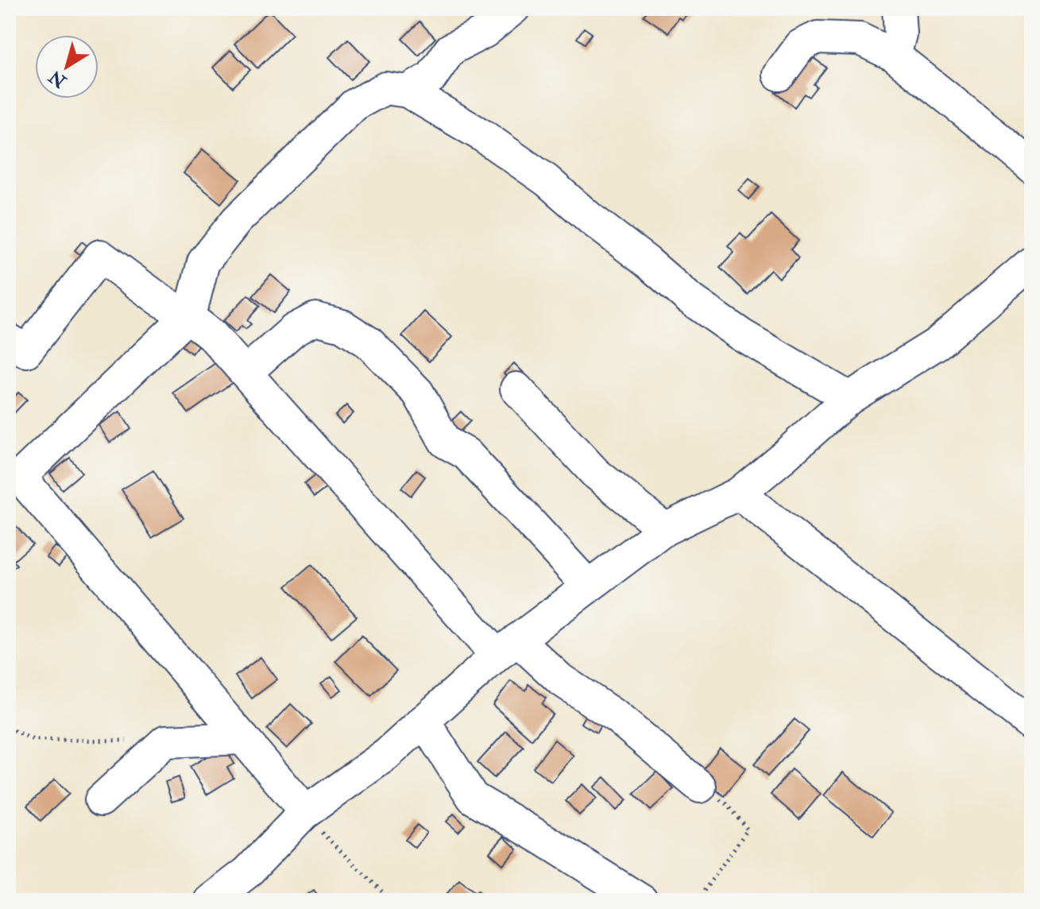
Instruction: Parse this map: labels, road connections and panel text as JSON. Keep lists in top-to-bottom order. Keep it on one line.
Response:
{"north":"bottom left"}
